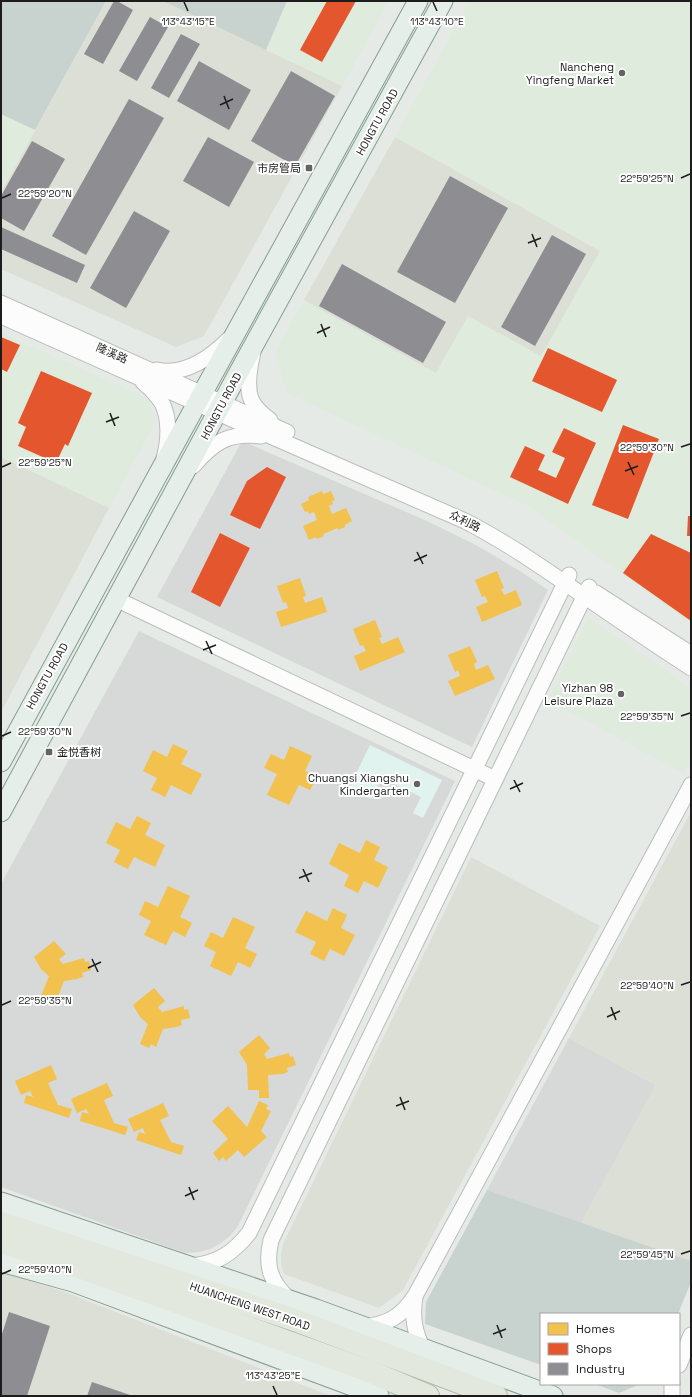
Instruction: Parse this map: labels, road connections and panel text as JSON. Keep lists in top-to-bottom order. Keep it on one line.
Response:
{"streets":{"highway":["HUANCHENG WEST ROAD"],"main road":["HONGTU ROAD"],"street":["隆溪路","众利路"]},"crossings":[["HONGTU ROAD","隆溪路"],["HONGTU ROAD","众利路"],["隆溪路","众利路"]],"places":{"other":["Nancheng Yingfeng Market","Yizhan 98 Leisure Plaza","Chuangsi Xiangshu Kindergarten"],"transit":["市房管局","金悦香树"]},"legend":["Homes","Shops","Industry"],"coordinates":["113°43'15\"E","113°43'10\"E","22°59'25\"N","22°59'20\"N","22°59'30\"N","22°59'35\"N","22°59'40\"N","22°59'45\"N","113°43'25\"E"]}
